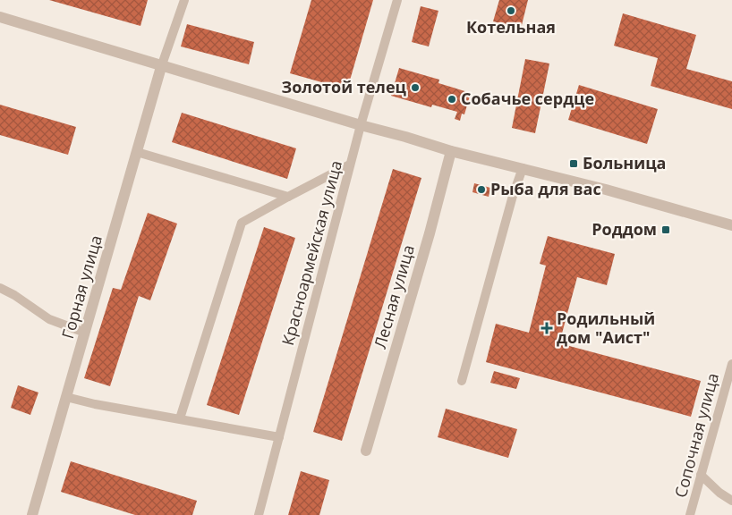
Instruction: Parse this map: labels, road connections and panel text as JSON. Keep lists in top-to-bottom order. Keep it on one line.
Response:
{"streets":{"street":["Горная улица","Лесная улица"],"lane":["Красноармейская улица","Сопочная улица"]},"places":{"other":["Котельная","Золотой телец","Собачье сердце","Рыба для вас"],"transit":["Больница","Роддом"],"health":["Родильный дом \"Аист\""]}}
